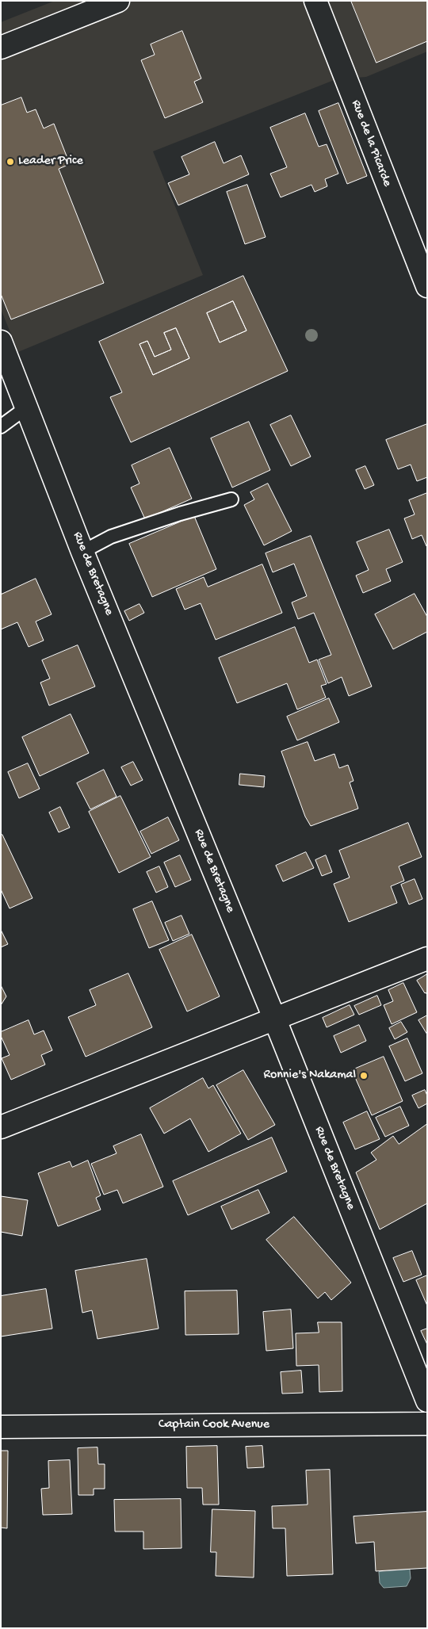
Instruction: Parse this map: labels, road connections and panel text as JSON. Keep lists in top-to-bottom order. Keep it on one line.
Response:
{"streets":{"street":["Rue de la Picarde","Rue de Bretagne","Captain Cook Avenue"]},"places":["Leader Price","Ronnie's Nakamal"]}
